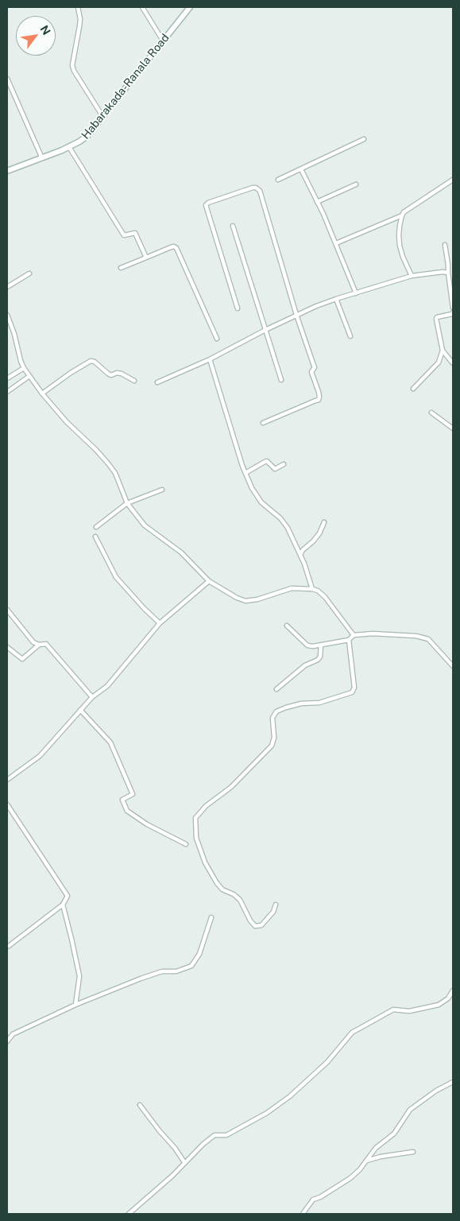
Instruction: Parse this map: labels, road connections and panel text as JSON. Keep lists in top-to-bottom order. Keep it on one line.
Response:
{"streets":{"main road":["Habarakada-Ranala Road"]},"north":"top right"}
